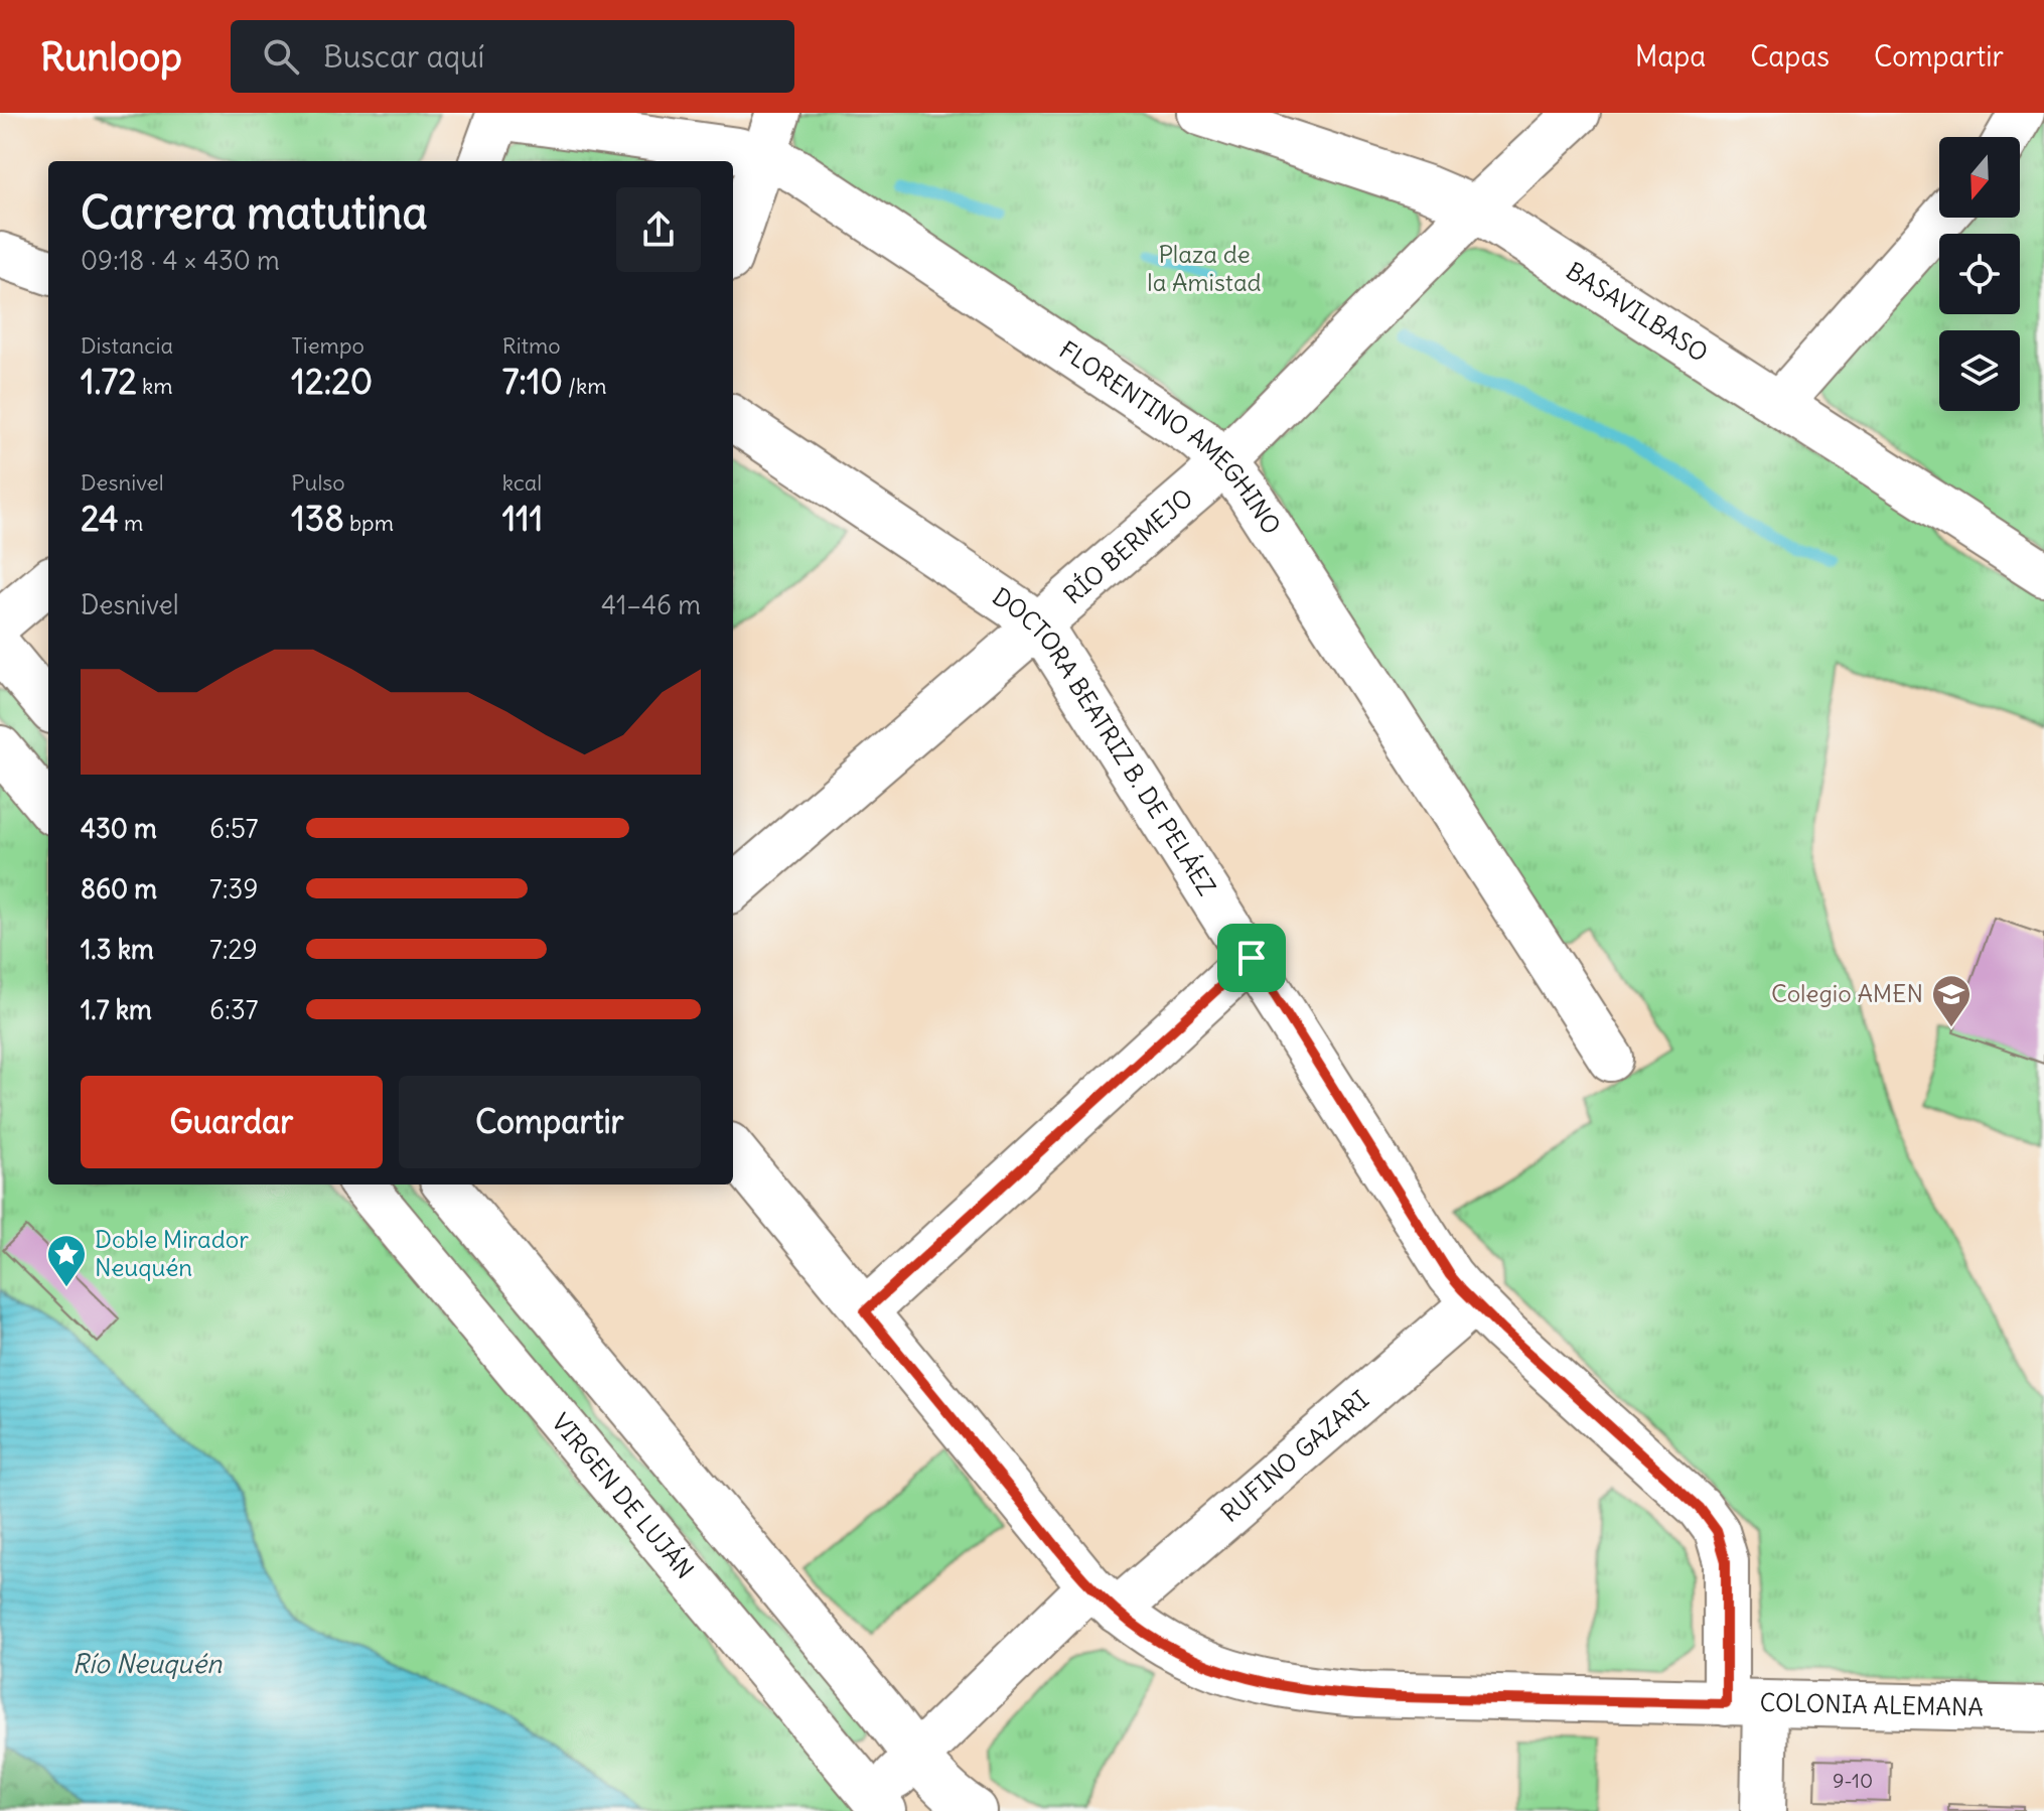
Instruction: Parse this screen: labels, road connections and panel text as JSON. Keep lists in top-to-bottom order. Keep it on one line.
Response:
{"streets":{"street":["BASAVILBASO","FLORENTINO AMEGHINO","RÍO BERMEJO","DOCTORA BEATRIZ B. DE PELÁEZ","RUFINO GAZARI","VIRGEN DE LUJÁN","COLONIA ALEMANA"]},"crossings":[["BASAVILBASO","RÍO BERMEJO"],["FLORENTINO AMEGHINO","RÍO BERMEJO"],["RÍO BERMEJO","DOCTORA BEATRIZ B. DE PELÁEZ"],["DOCTORA BEATRIZ B. DE PELÁEZ","RUFINO GAZARI"],["DOCTORA BEATRIZ B. DE PELÁEZ","COLONIA ALEMANA"],["RUFINO GAZARI","VIRGEN DE LUJÁN"],["RUFINO GAZARI","COLONIA ALEMANA"]],"water":["Río Neuquén"],"parks":["Plaza de la Amistad"],"places":{"school or university":["Colegio AMEN"],"place":["Doble Mirador Neuquén"]},"house_numbers":["9-10"],"north":"bottom","page":{"header":"Runloop","search":"Buscar aquí","nav":["Mapa","Capas","Compartir"],"heading":["Carrera matutina","09:18 · 4 × 430 m"],"stats":[["Distancia","1.72 km"],["Tiempo","12:20"],["Ritmo","7:10 /km"],["Desnivel","24 m"],["Pulso","138 bpm"],["kcal","111"]],"chart":["Desnivel","41–46 m"],"list":[{"name":"430 m","note":"6:57"},{"name":"860 m","note":"7:39"},{"name":"1.3 km","note":"7:29"},{"name":"1.7 km","note":"6:37"}],"buttons":["Guardar","Compartir"]}}
